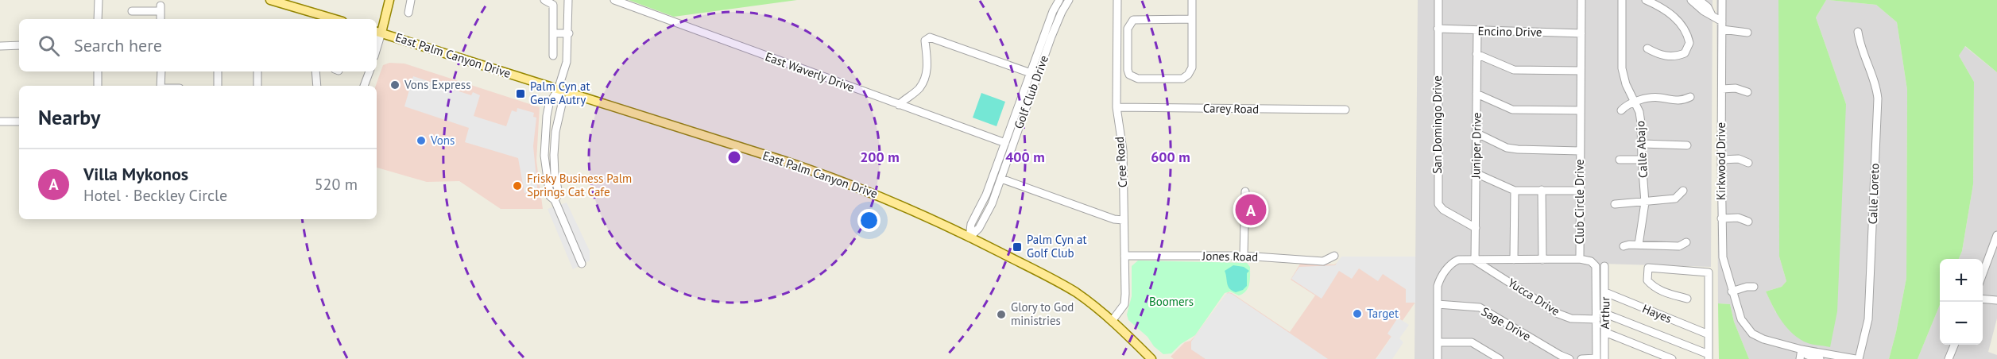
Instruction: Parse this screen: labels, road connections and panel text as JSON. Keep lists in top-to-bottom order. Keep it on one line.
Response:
{"streets":{"main road":["East Palm Canyon Drive"],"street":["Encino Drive","East Waverly Drive","Golf Club Drive","Carey Road","San Domingo Drive","Juniper Drive","Calle Abajo","Kirkwood Drive","Cree Road","Calle Loreto","Club Circle Drive","Jones Road","Yucca Drive","Arthur","Hayes","Sage Drive"]},"crossings":[["Encino Drive","San Domingo Drive"],["Encino Drive","Juniper Drive"],["Encino Drive","Club Circle Drive"],["East Palm Canyon Drive","Golf Club Drive"],["East Palm Canyon Drive","Cree Road"],["East Waverly Drive","Golf Club Drive"],["Carey Road","Cree Road"],["San Domingo Drive","Juniper Drive"],["Juniper Drive","Club Circle Drive"],["Juniper Drive","Yucca Drive"],["Cree Road","Jones Road"],["Club Circle Drive","Yucca Drive"],["Club Circle Drive","Sage Drive"],["Arthur","Hayes"]],"parks":["Boomers"],"places":{"other":["Vons Express","Vons","Frisky Business Palm Springs Cat Cafe","Target","Glory to God ministries"],"transit":["Palm Cyn at Gene Autry","Palm Cyn at Golf Club"]},"page":{"search":"Search here","heading":"Nearby","list":[{"mark":"A","name":"Villa Mykonos","note":"Hotel · Beckley Circle","value":"520 m"}],"pins":"A","map_buttons":["+","−"]},"rings":["200 m","400 m","600 m"]}
